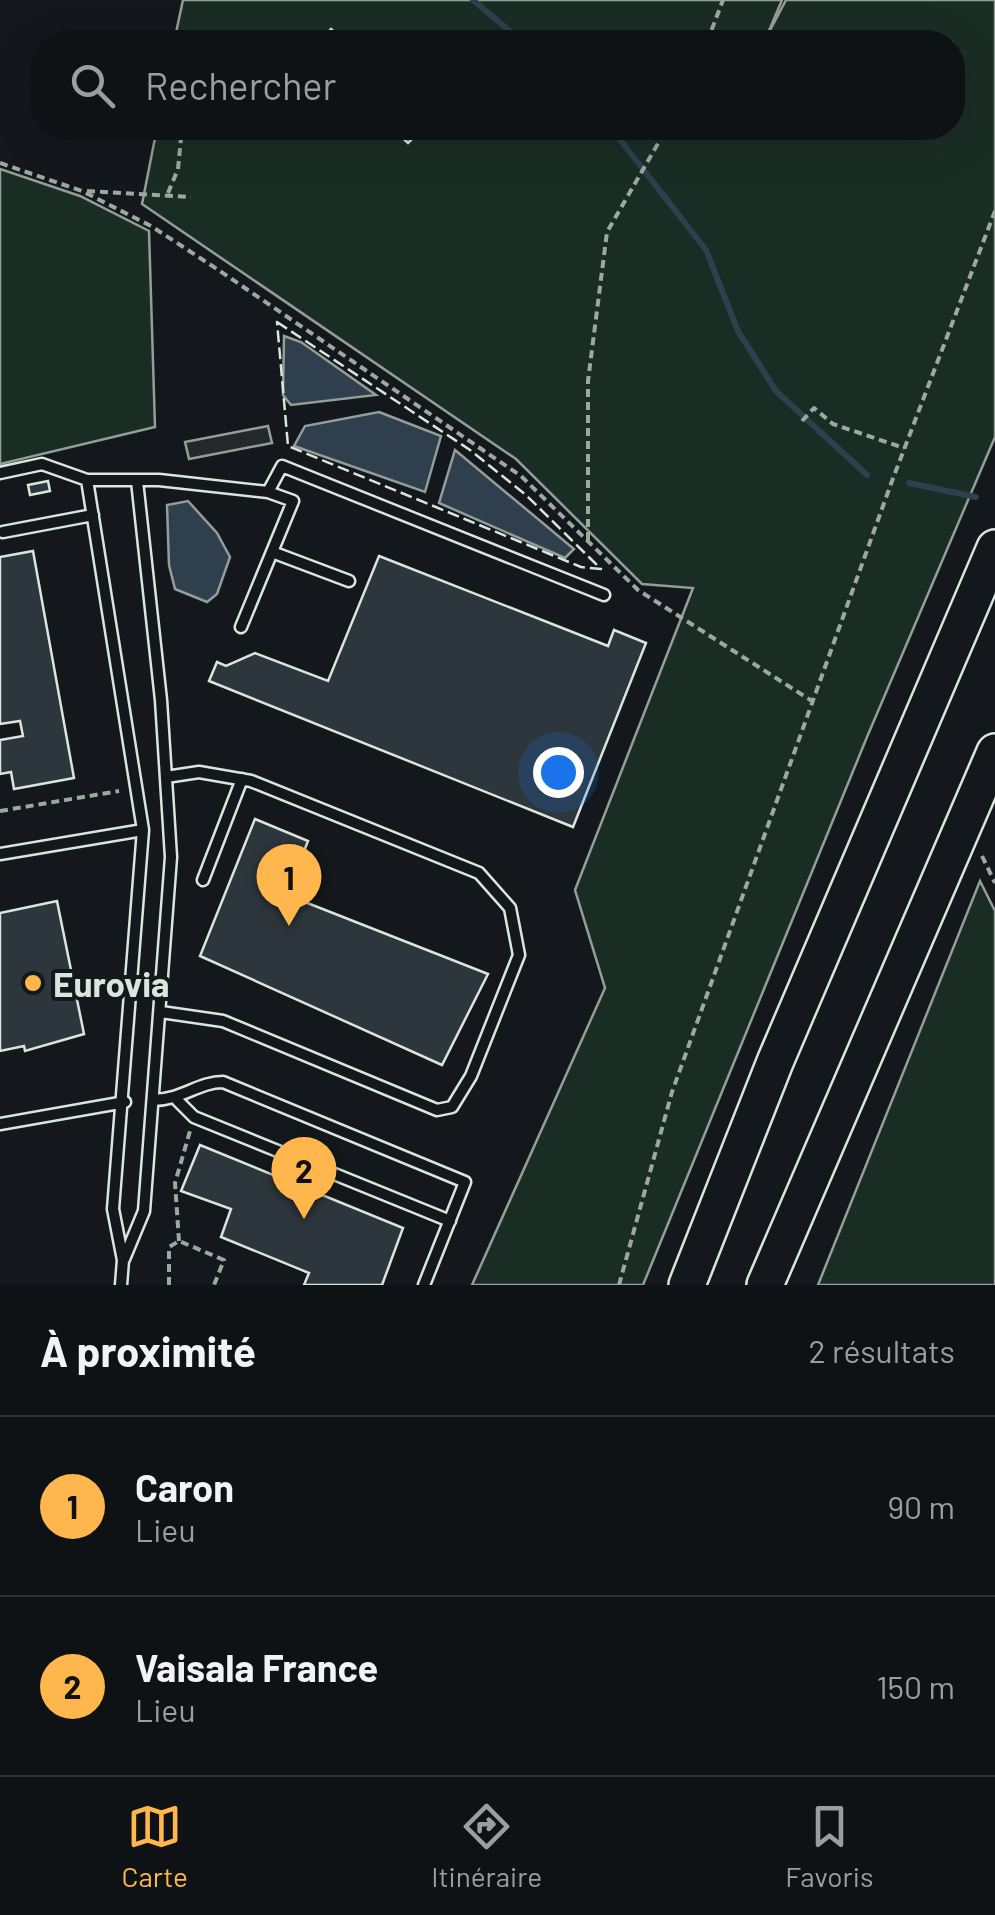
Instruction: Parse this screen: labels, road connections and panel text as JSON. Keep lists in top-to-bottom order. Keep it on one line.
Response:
{"places":["Eurovia"],"page":{"search":"Rechercher","pins":["1","2"],"heading":["À proximité","2 résultats"],"list":[{"mark":"1","name":"Caron","note":"Lieu","value":"90 m"},{"mark":"2","name":"Vaisala France","note":"Lieu","value":"150 m"}],"nav":["Carte","Itinéraire","Favoris"]}}
